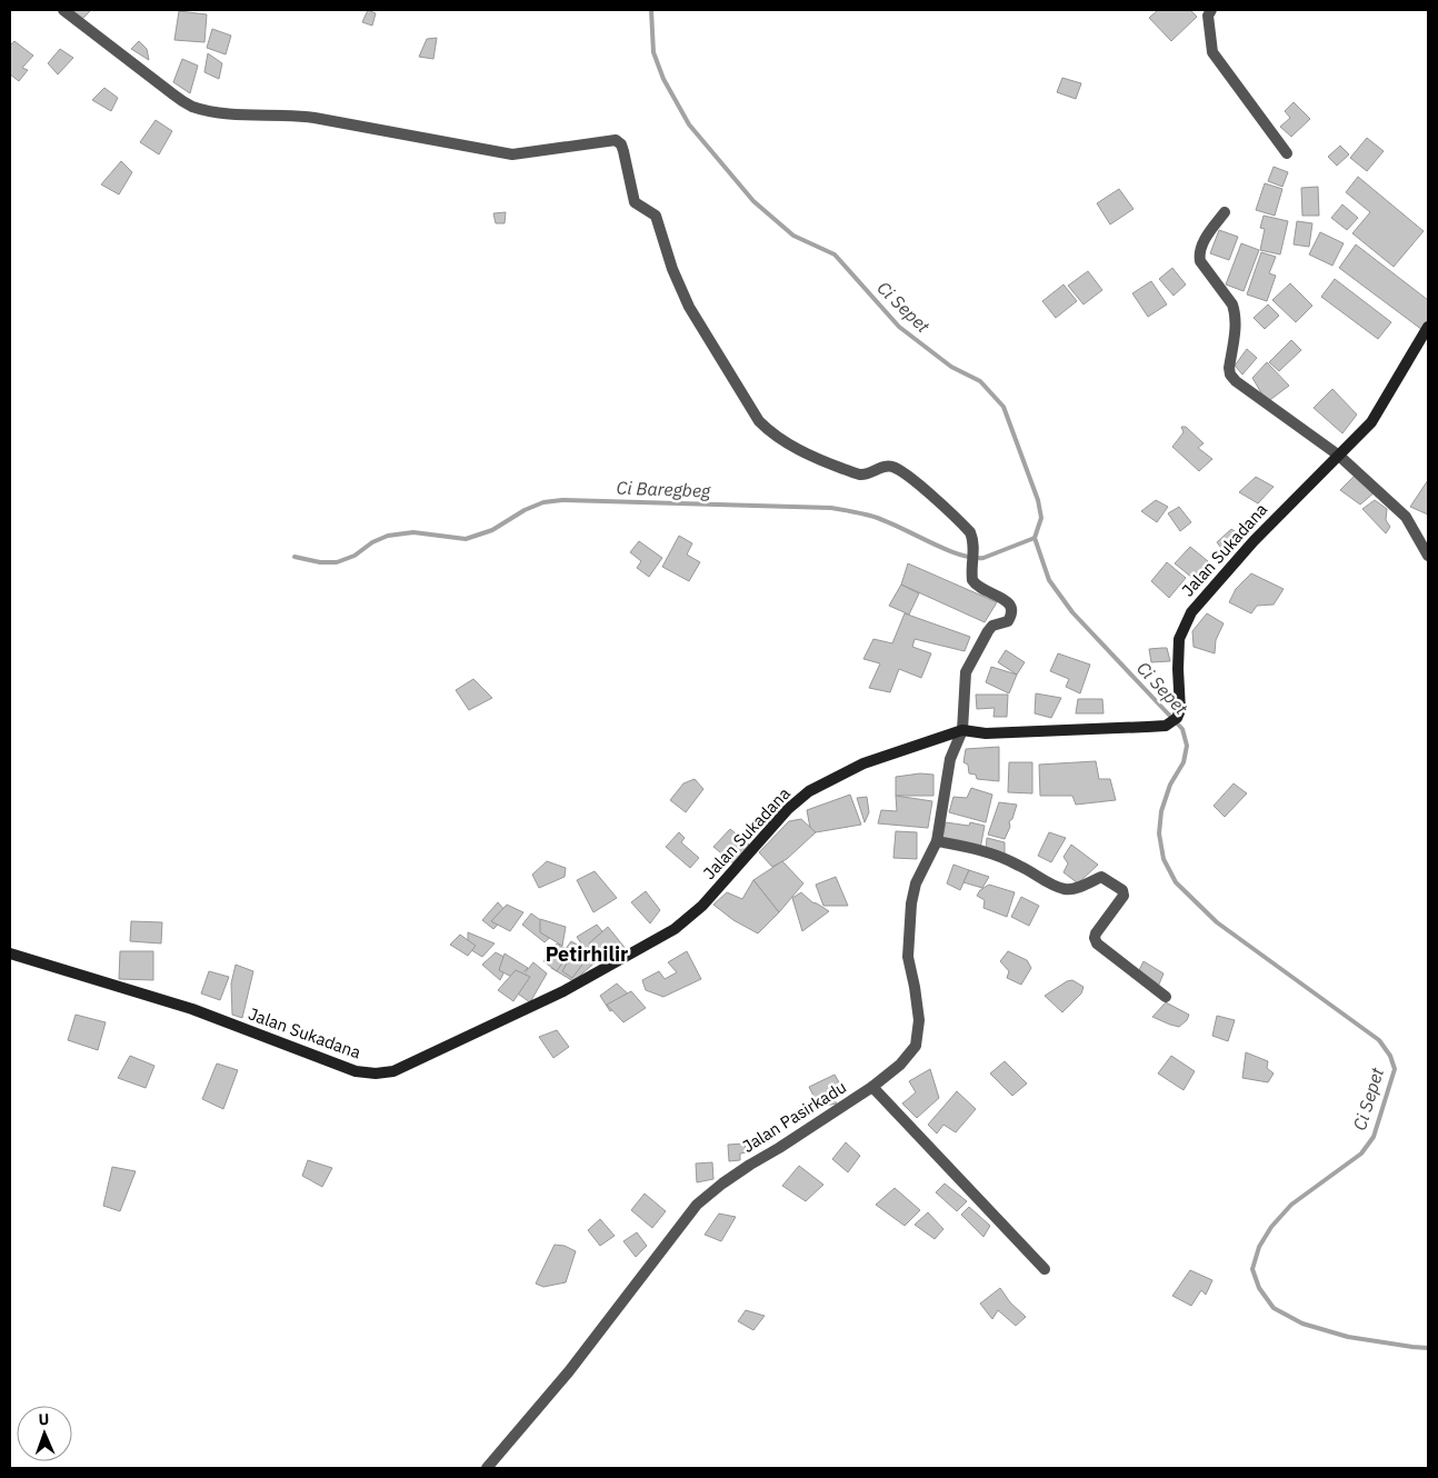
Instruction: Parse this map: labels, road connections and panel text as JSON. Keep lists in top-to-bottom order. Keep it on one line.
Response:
{"streets":{"main road":["Jalan Sukadana"],"street":["Jalan Pasirkadu"]},"crossings":[["Jalan Sukadana","Jalan Pasirkadu"]],"districts":["Petirhilir"],"water":["Ci Sepet","Ci Baregbeg"],"north":"top"}
